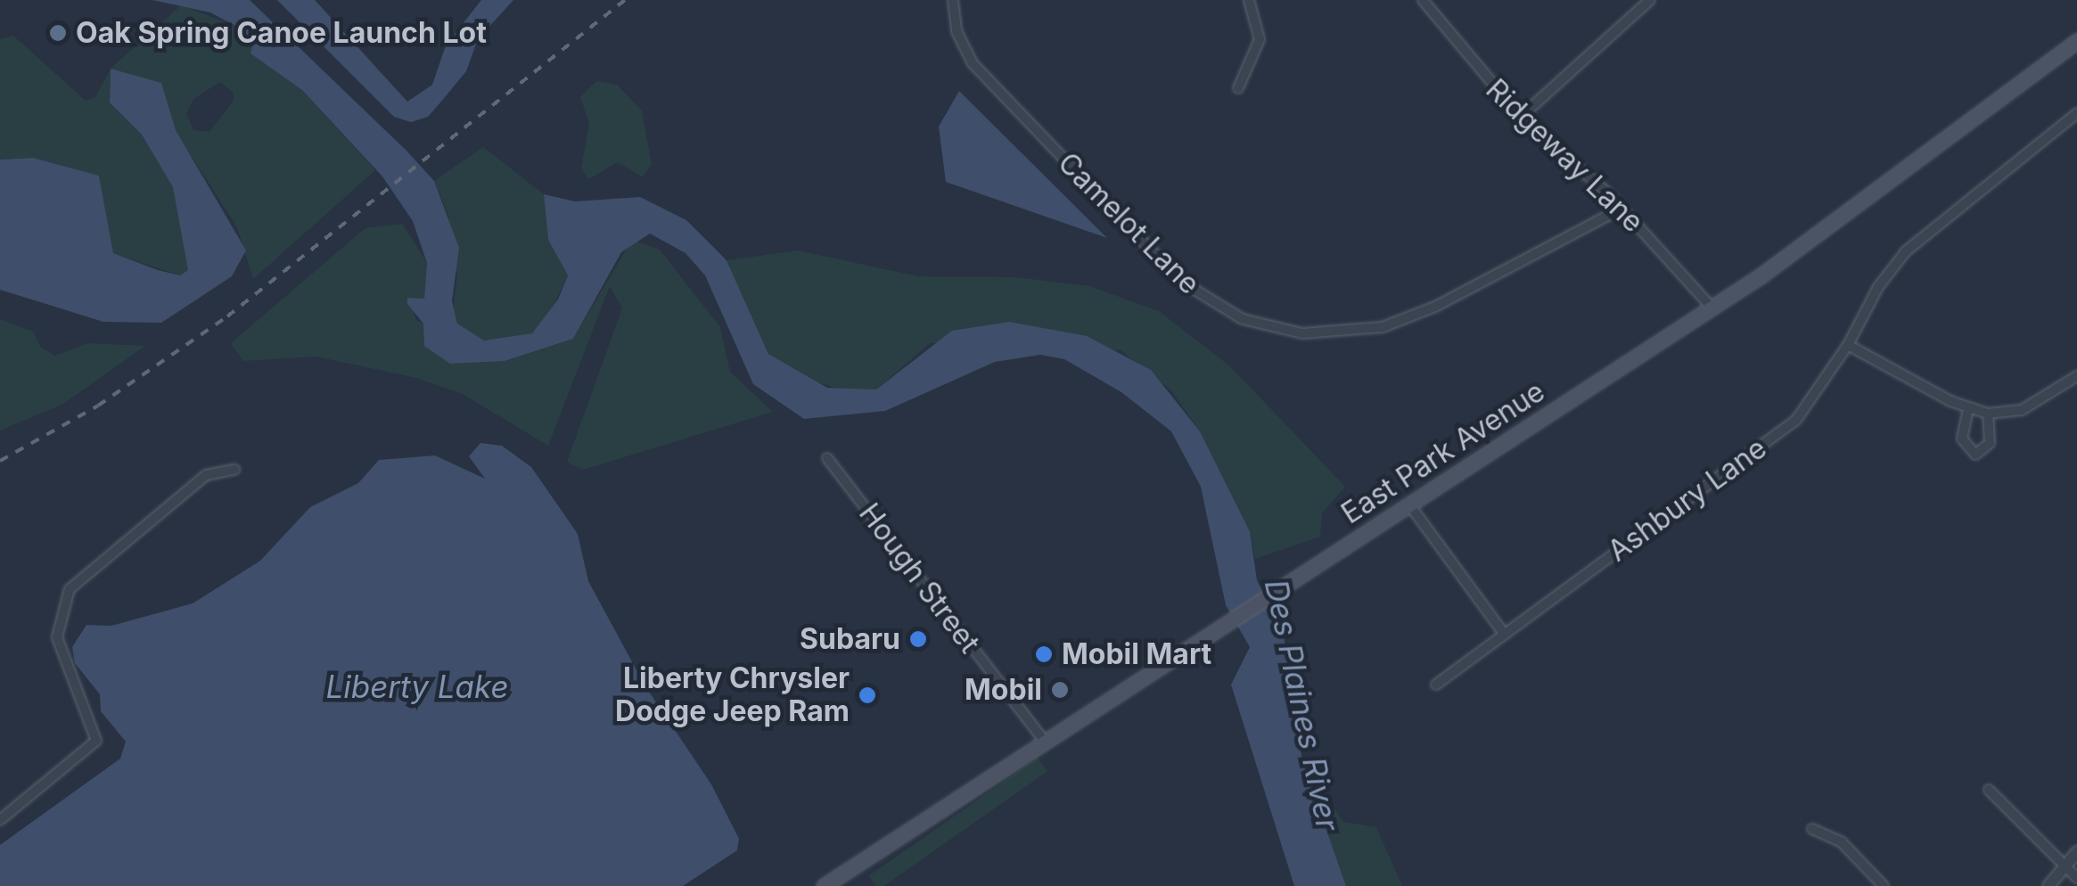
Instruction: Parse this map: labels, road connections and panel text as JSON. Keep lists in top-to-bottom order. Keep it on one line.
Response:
{"streets":{"main road":["East Park Avenue"],"street":["Ridgeway Lane","Camelot Lane","Ashbury Lane","Hough Street"]},"crossings":[["Ridgeway Lane","Camelot Lane"],["Ridgeway Lane","East Park Avenue"],["East Park Avenue","Hough Street"]],"water":["Liberty Lake","Des Plaines River"],"places":["Oak Spring Canoe Launch Lot","Subaru","Mobil Mart","Mobil","Liberty Chrysler Dodge Jeep Ram"]}
